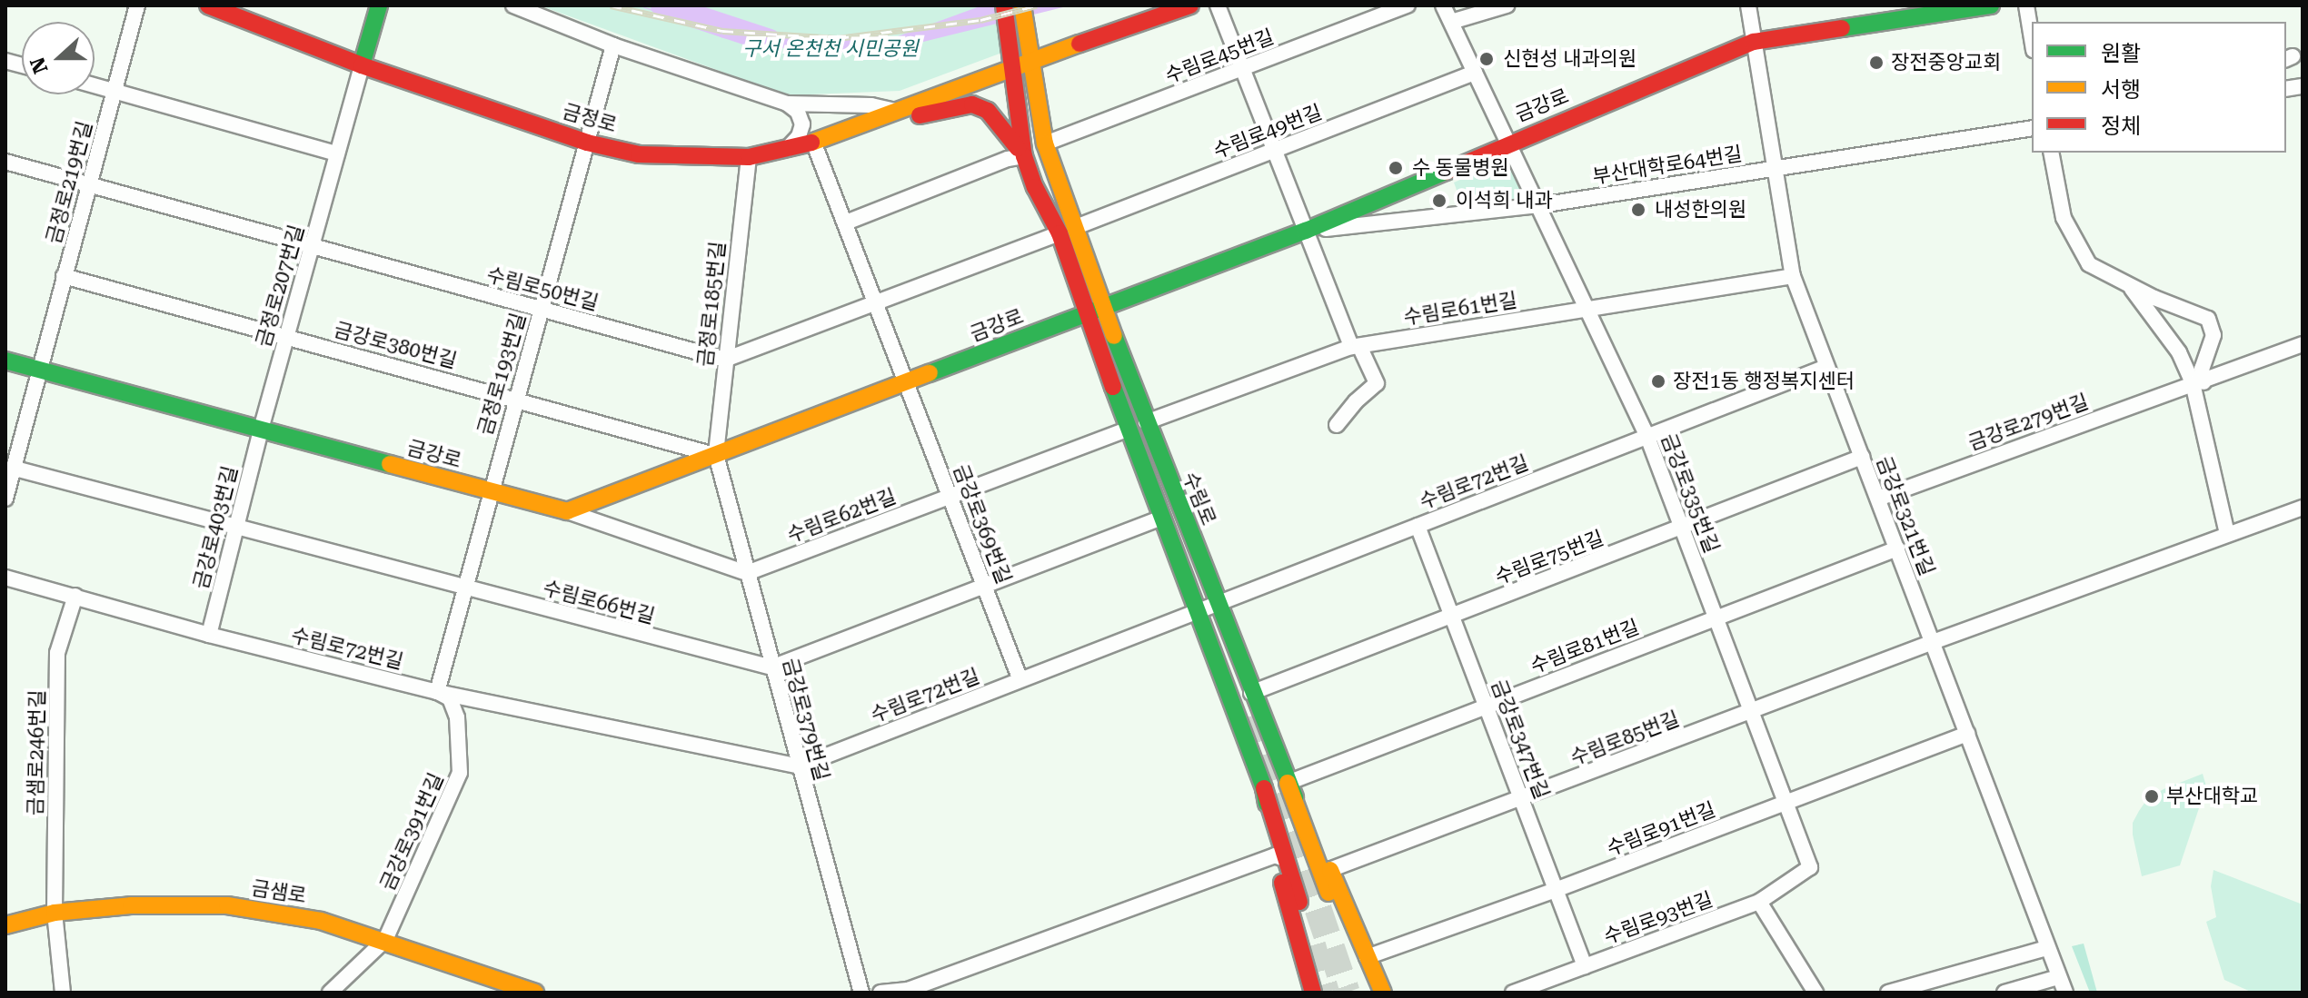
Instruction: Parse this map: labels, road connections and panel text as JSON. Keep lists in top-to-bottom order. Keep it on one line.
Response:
{"streets":{"main road":["금강로","금정로","수림로","금샘로"],"street":["수림로45번길","수림로49번길","부산대학로64번길","금정로219번길","금정로207번길","수림로50번길","금정로185번길","수림로61번길","금강로380번길","금정로193번길","금강로279번길","수림로72번길","금강로335번길","수림로62번길","금강로321번길","금강로369번길","금강로403번길","수림로75번길","수림로66번길","수림로81번길","금강로379번길","수림로85번길","금강로347번길","금샘로246번길","수림로91번길","금강로391번길","수림로93번길"]},"crossings":[["수림로45번길","수림로"],["금강로","부산대학로64번길"],["금강로","금정로219번길"],["금강로","금정로207번길"],["금강로","금정로185번길"],["금강로","금강로380번길"],["금강로","금정로193번길"],["금강로","금강로335번길"],["금강로","수림로"],["금강로","금강로321번길"],["금강로","금강로369번길"],["금강로","금강로403번길"],["금강로","금강로379번길"],["금정로","금정로207번길"],["금정로","금정로185번길"],["금정로","금정로193번길"],["금정로","수림로"],["수림로49번길","금강로335번길"],["수림로49번길","수림로"],["부산대학로64번길","금강로335번길"],["부산대학로64번길","금강로321번길"],["금정로219번길","수림로50번길"],["금정로219번길","금강로380번길"],["금정로219번길","수림로66번길"],["금정로207번길","수림로50번길"],["금정로207번길","금강로380번길"],["금정로207번길","금강로403번길"],["수림로50번길","금정로185번길"],["수림로50번길","금정로193번길"],["금정로185번길","금강로380번길"],["금정로185번길","금강로379번길"],["수림로61번길","금강로335번길"],["수림로61번길","수림로"],["수림로61번길","금강로321번길"],["금강로380번길","금정로193번길"],["금강로380번길","금강로379번길"],["금강로279번길","금강로321번길"],["수림로72번길","금강로335번길"],["수림로72번길","수림로"],["수림로72번길","금강로321번길"],["수림로72번길","금강로369번길"],["수림로72번길","금강로403번길"],["수림로72번길","금강로379번길"],["수림로72번길","금강로347번길"],["수림로72번길","금샘로246번길"],["수림로72번길","금강로391번길"],["금강로335번길","수림로75번길"],["금강로335번길","수림로81번길"],["금강로335번길","수림로85번길"],["금강로335번길","수림로91번길"],["금강로335번길","수림로93번길"],["수림로","수림로62번길"],["수림로","수림로75번길"],["수림로","수림로81번길"],["수림로","수림로85번길"],["수림로","수림로91번길"],["수림로62번길","금강로369번길"],["수림로62번길","금강로379번길"],["금강로321번길","수림로75번길"],["금강로321번길","수림로81번길"],["금강로321번길","수림로85번길"],["금강로321번길","수림로91번길"],["금강로403번길","수림로66번길"],["수림로75번길","금강로347번길"],["수림로66번길","금강로379번길"],["수림로81번길","금강로347번길"],["수림로85번길","금강로347번길"],["금강로347번길","수림로91번길"],["금강로347번길","수림로93번길"],["금샘로246번길","금샘로"],["금강로391번길","금샘로"]],"parks":["구서 온천천 시민공원"],"places":["신현성 내과의원","장전중앙교회","수 동물병원","이석희 내과","내성한의원","장전1동 행정복지센터","부산대학교"],"legend":["원활","서행","정체"],"north":"left"}
